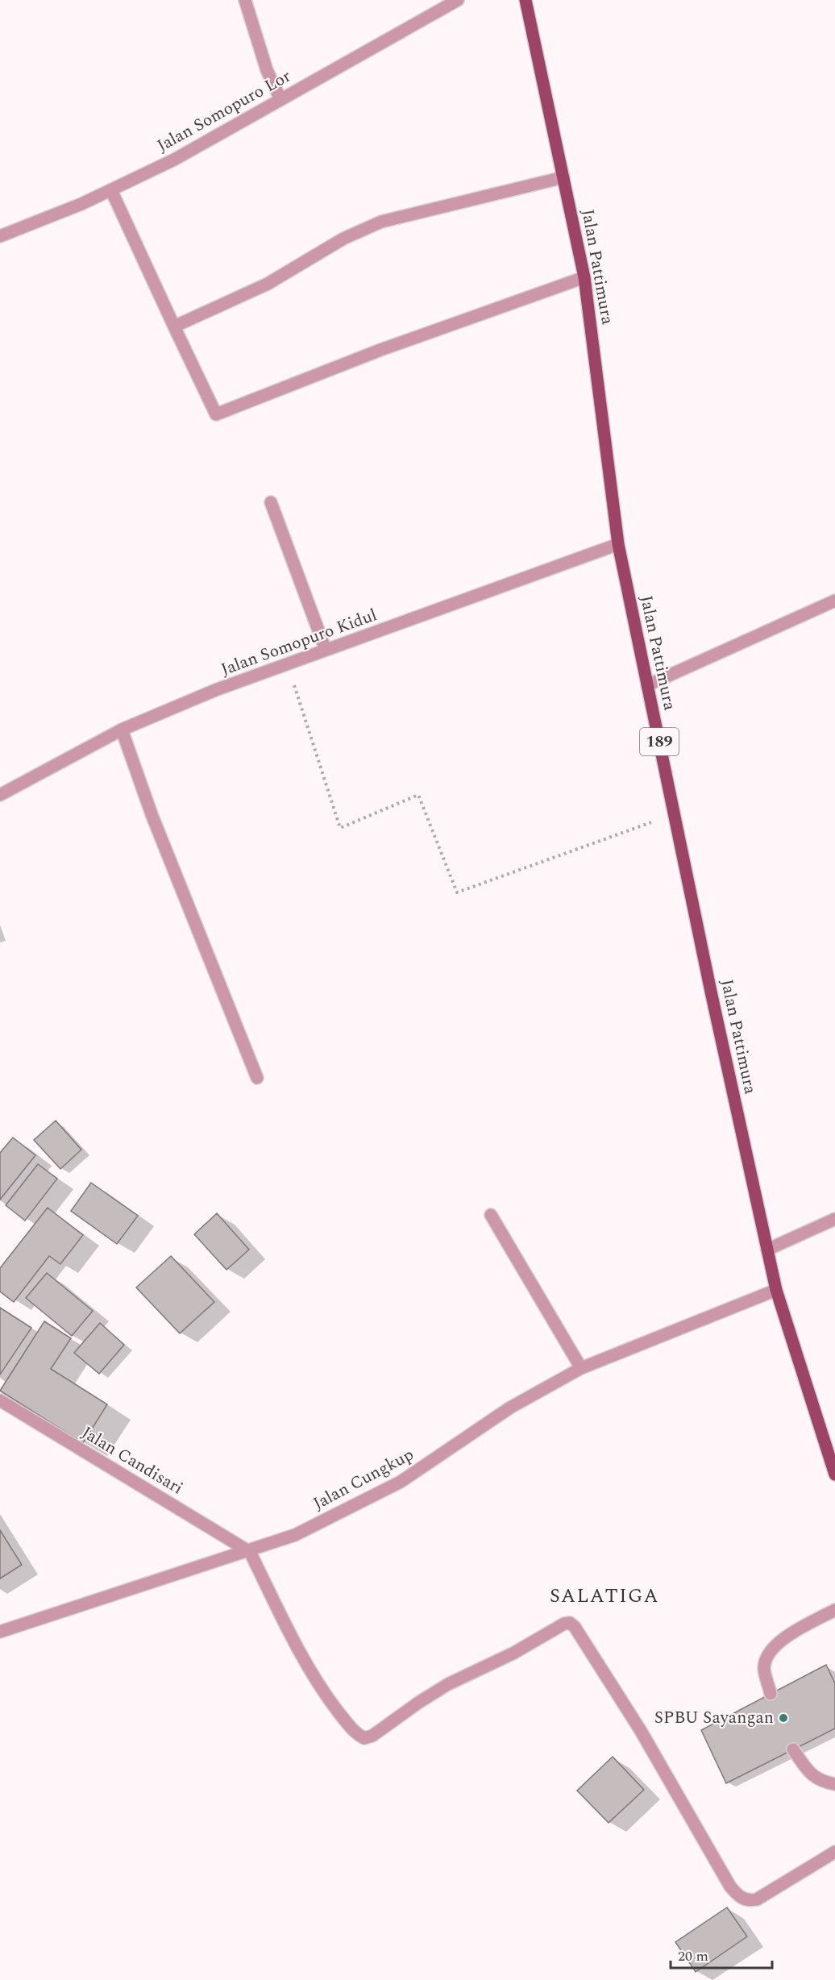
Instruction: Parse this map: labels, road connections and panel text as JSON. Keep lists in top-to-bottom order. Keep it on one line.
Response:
{"streets":{"main road":["Jalan Pattimura","189"],"street":["Jalan Somopuro Lor","Jalan Somopuro Kidul","Jalan Candisari","Jalan Cungkup"]},"crossings":[["Jalan Pattimura","Jalan Somopuro Kidul"],["Jalan Pattimura","Jalan Cungkup"],["Jalan Candisari","Jalan Cungkup"]],"districts":["SALATIGA"],"places":["SPBU Sayangan"],"scale_bar":"20 m"}
